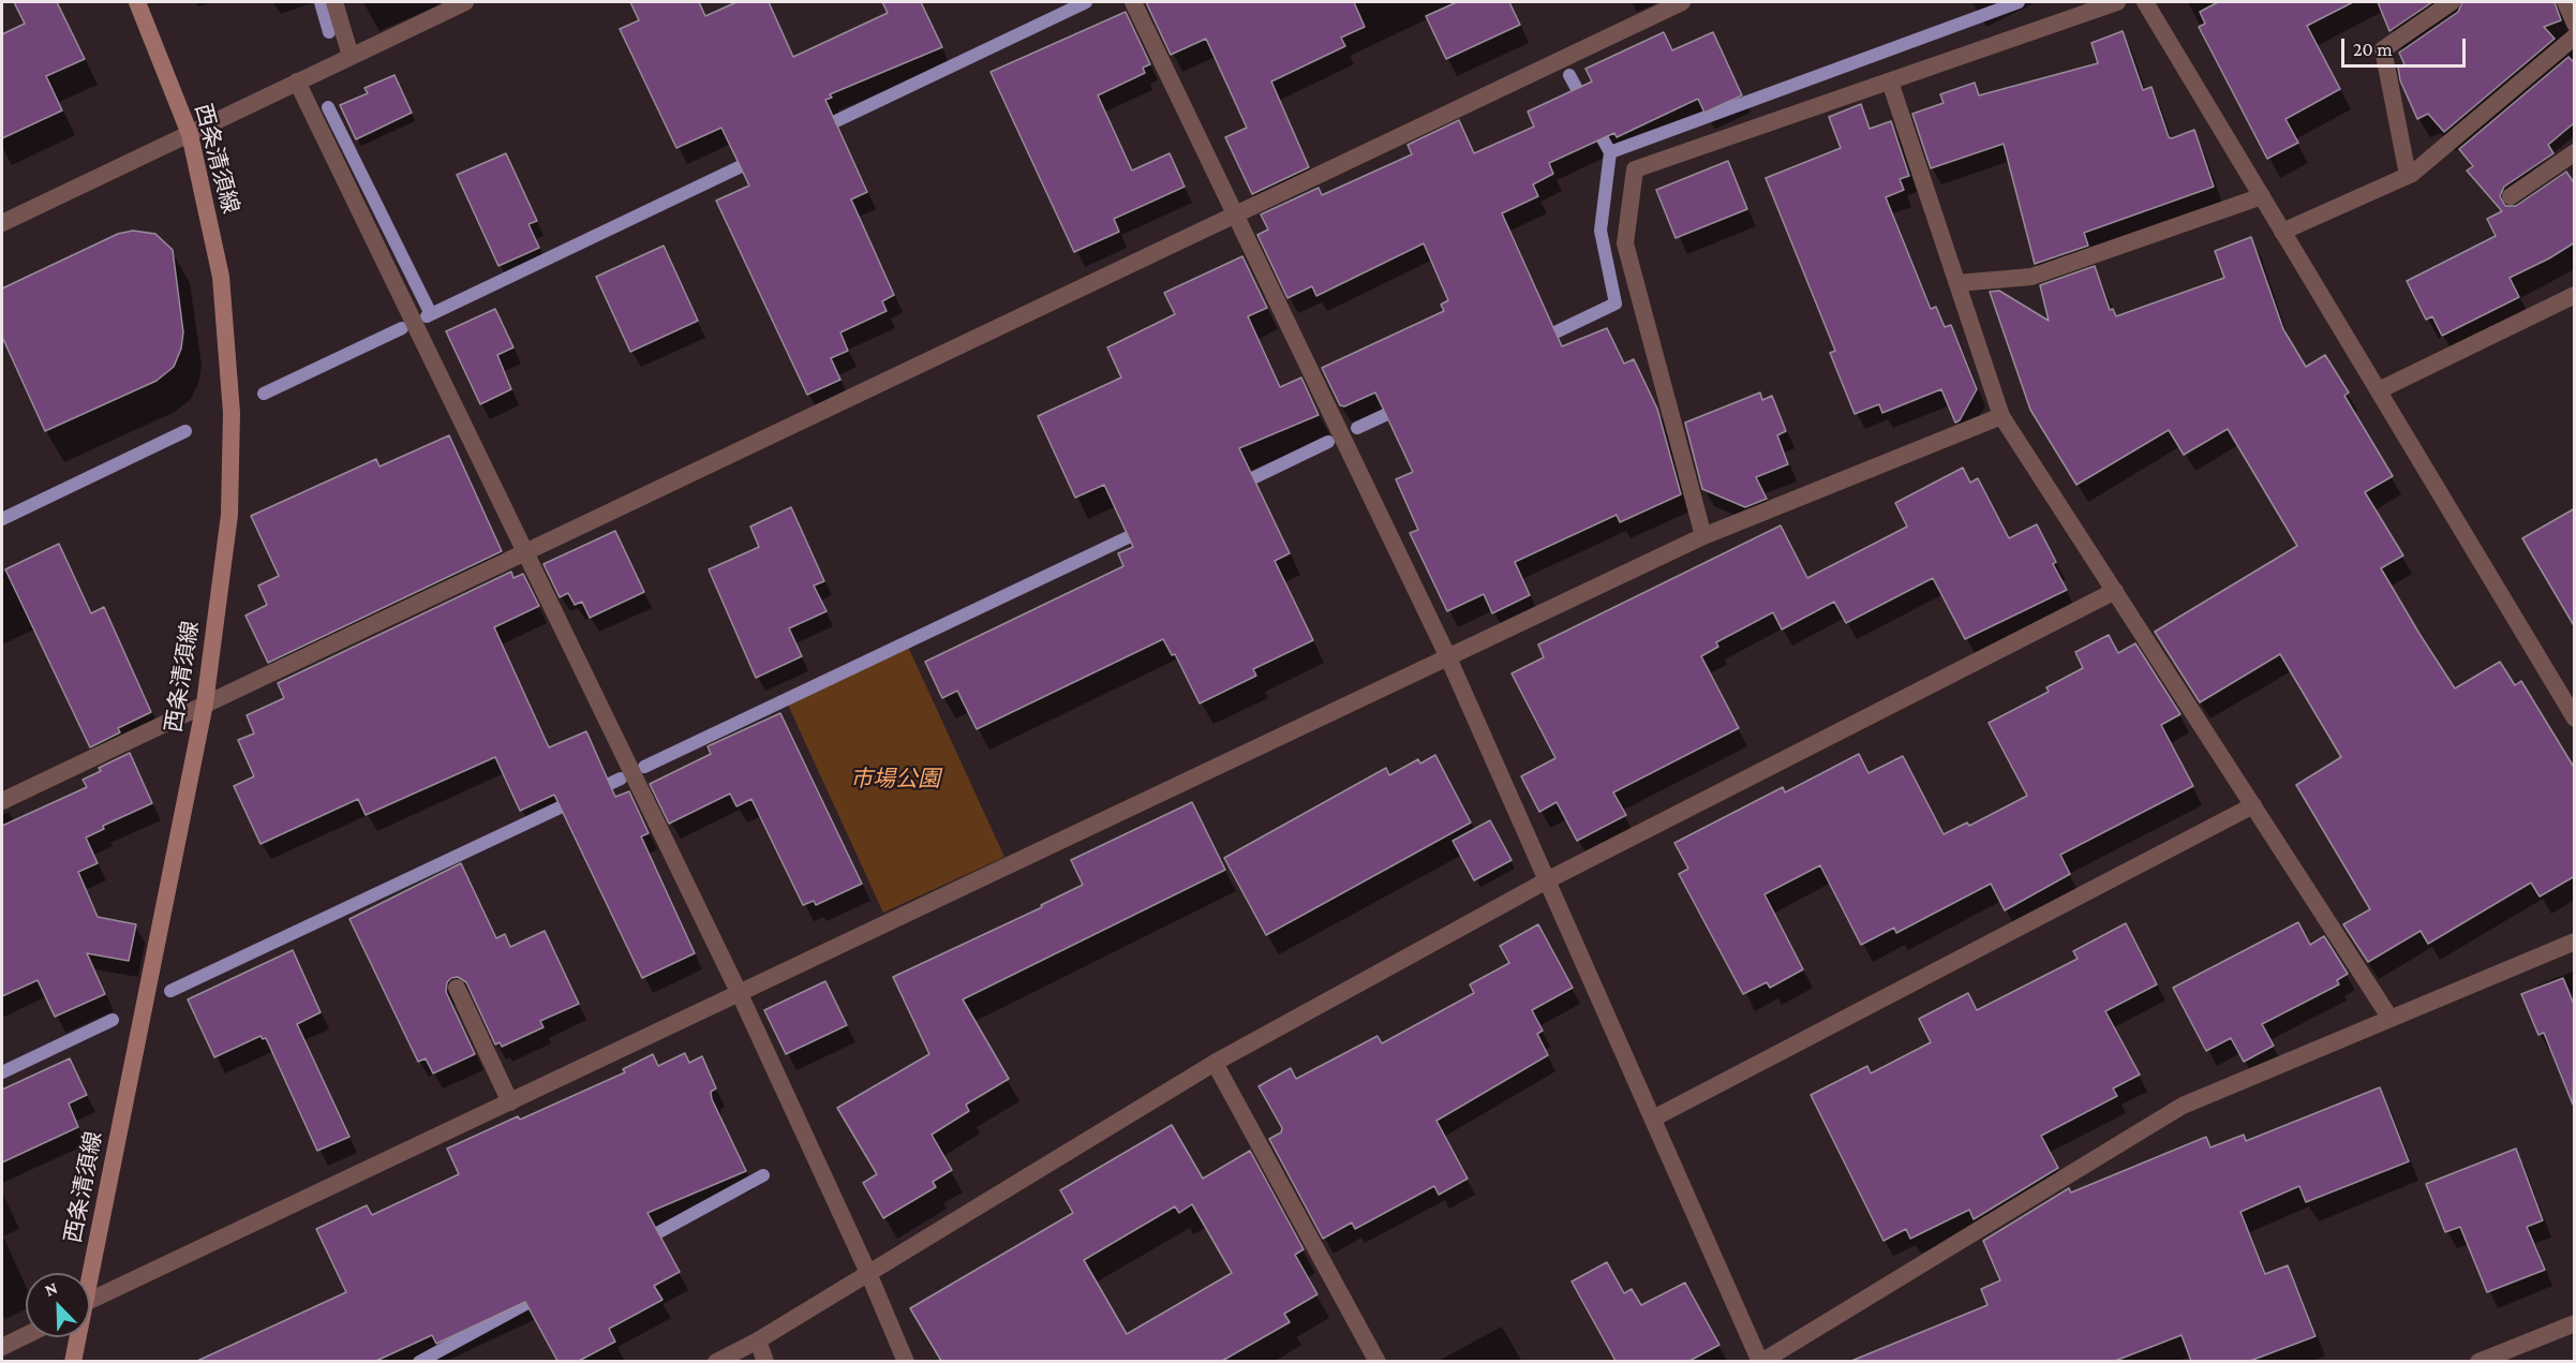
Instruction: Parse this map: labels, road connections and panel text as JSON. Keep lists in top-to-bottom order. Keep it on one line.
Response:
{"streets":{"main road":["西条清須線"]},"parks":["市場公園"],"scale_bar":"20 m","north":"top left"}
